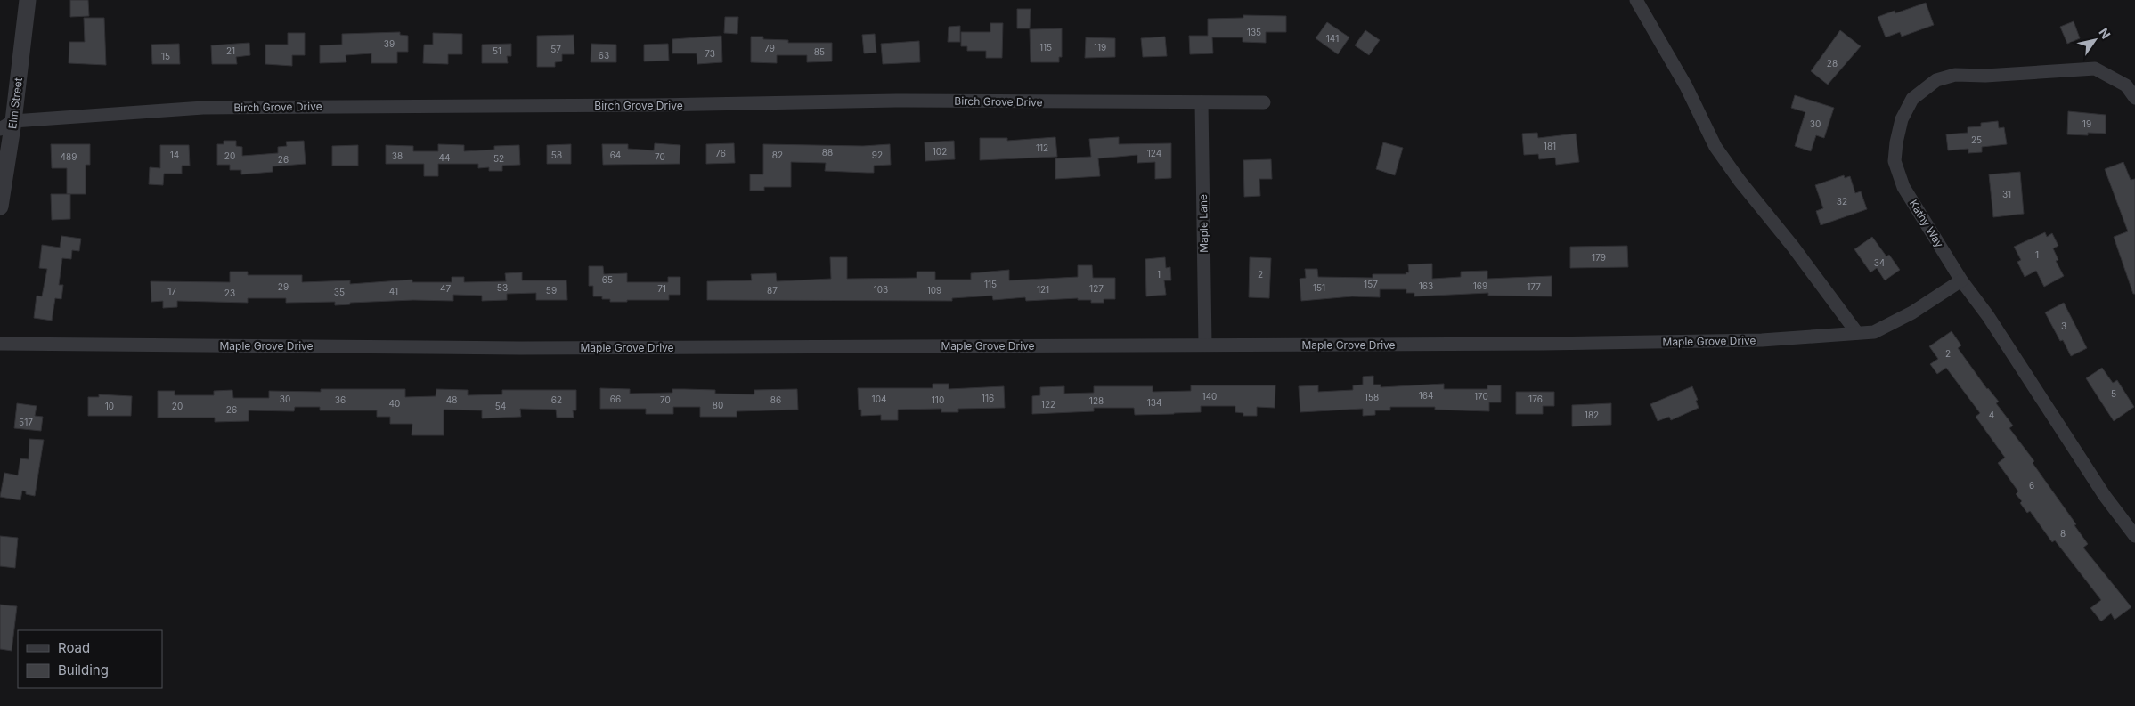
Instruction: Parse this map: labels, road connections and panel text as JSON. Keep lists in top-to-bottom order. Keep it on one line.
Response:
{"streets":{"street":["Birch Grove Drive","Elm Street","Maple Lane","Kathy Way","Maple Grove Drive"]},"crossings":[["Birch Grove Drive","Elm Street"],["Birch Grove Drive","Maple Lane"],["Maple Lane","Maple Grove Drive"],["Kathy Way","Maple Grove Drive"]],"house_numbers":["135","141","39","115","119","79","57","21","51","85","73","63","15","28","30","19","25","181","112","102","88","76","124","14","58","64","82","92","20","38","489","70","44","52","26","31","32","1","179","34","1","2","65","115","157","163","169","29","177","53","151","47","71","127","103","121","59","87","109","17","41","35","23","3","2","5","164","140","170","158","116","30","66","104","176","36","48","62","70","86","110","128","134","40","122","80","10","20","54","26","182","4","517","6","8"],"legend":["Road","Building"],"north":"top right"}
